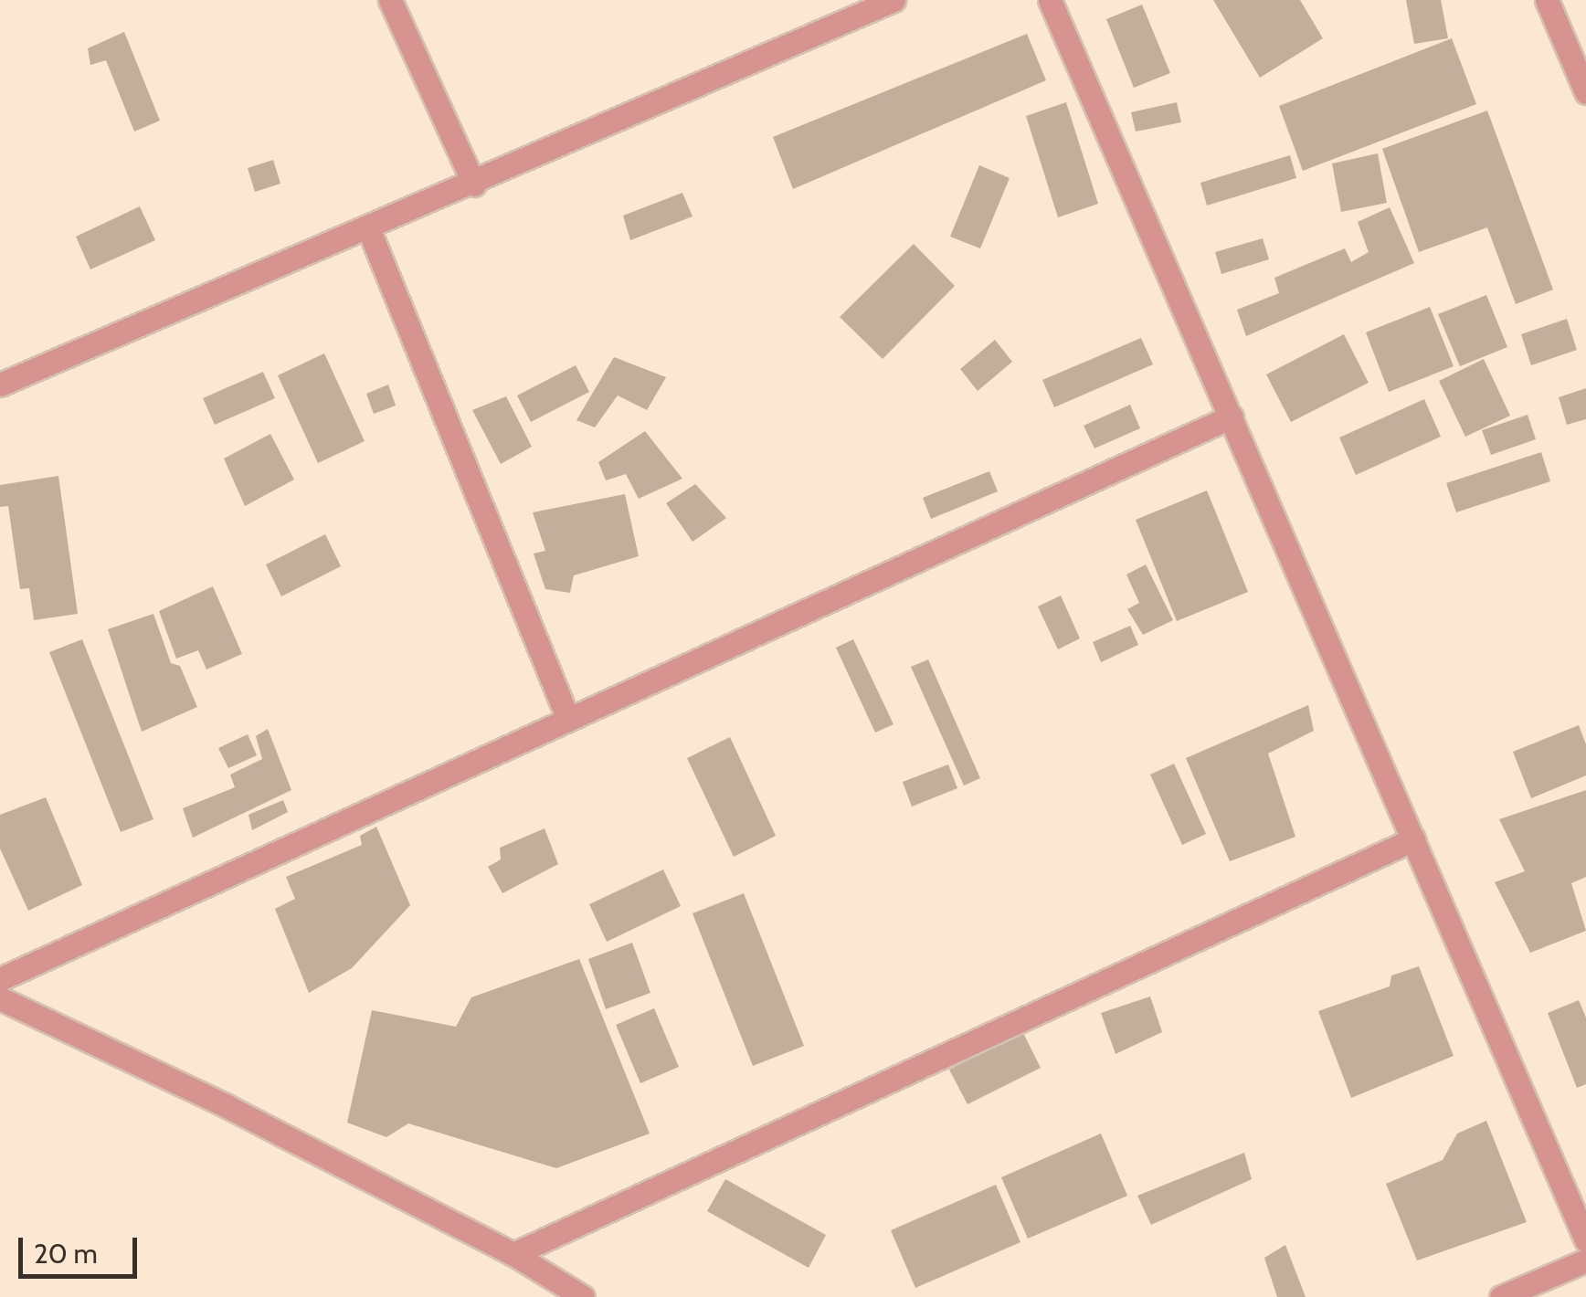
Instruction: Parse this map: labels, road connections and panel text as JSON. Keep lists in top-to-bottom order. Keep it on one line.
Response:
{"scale_bar":"20 m"}
